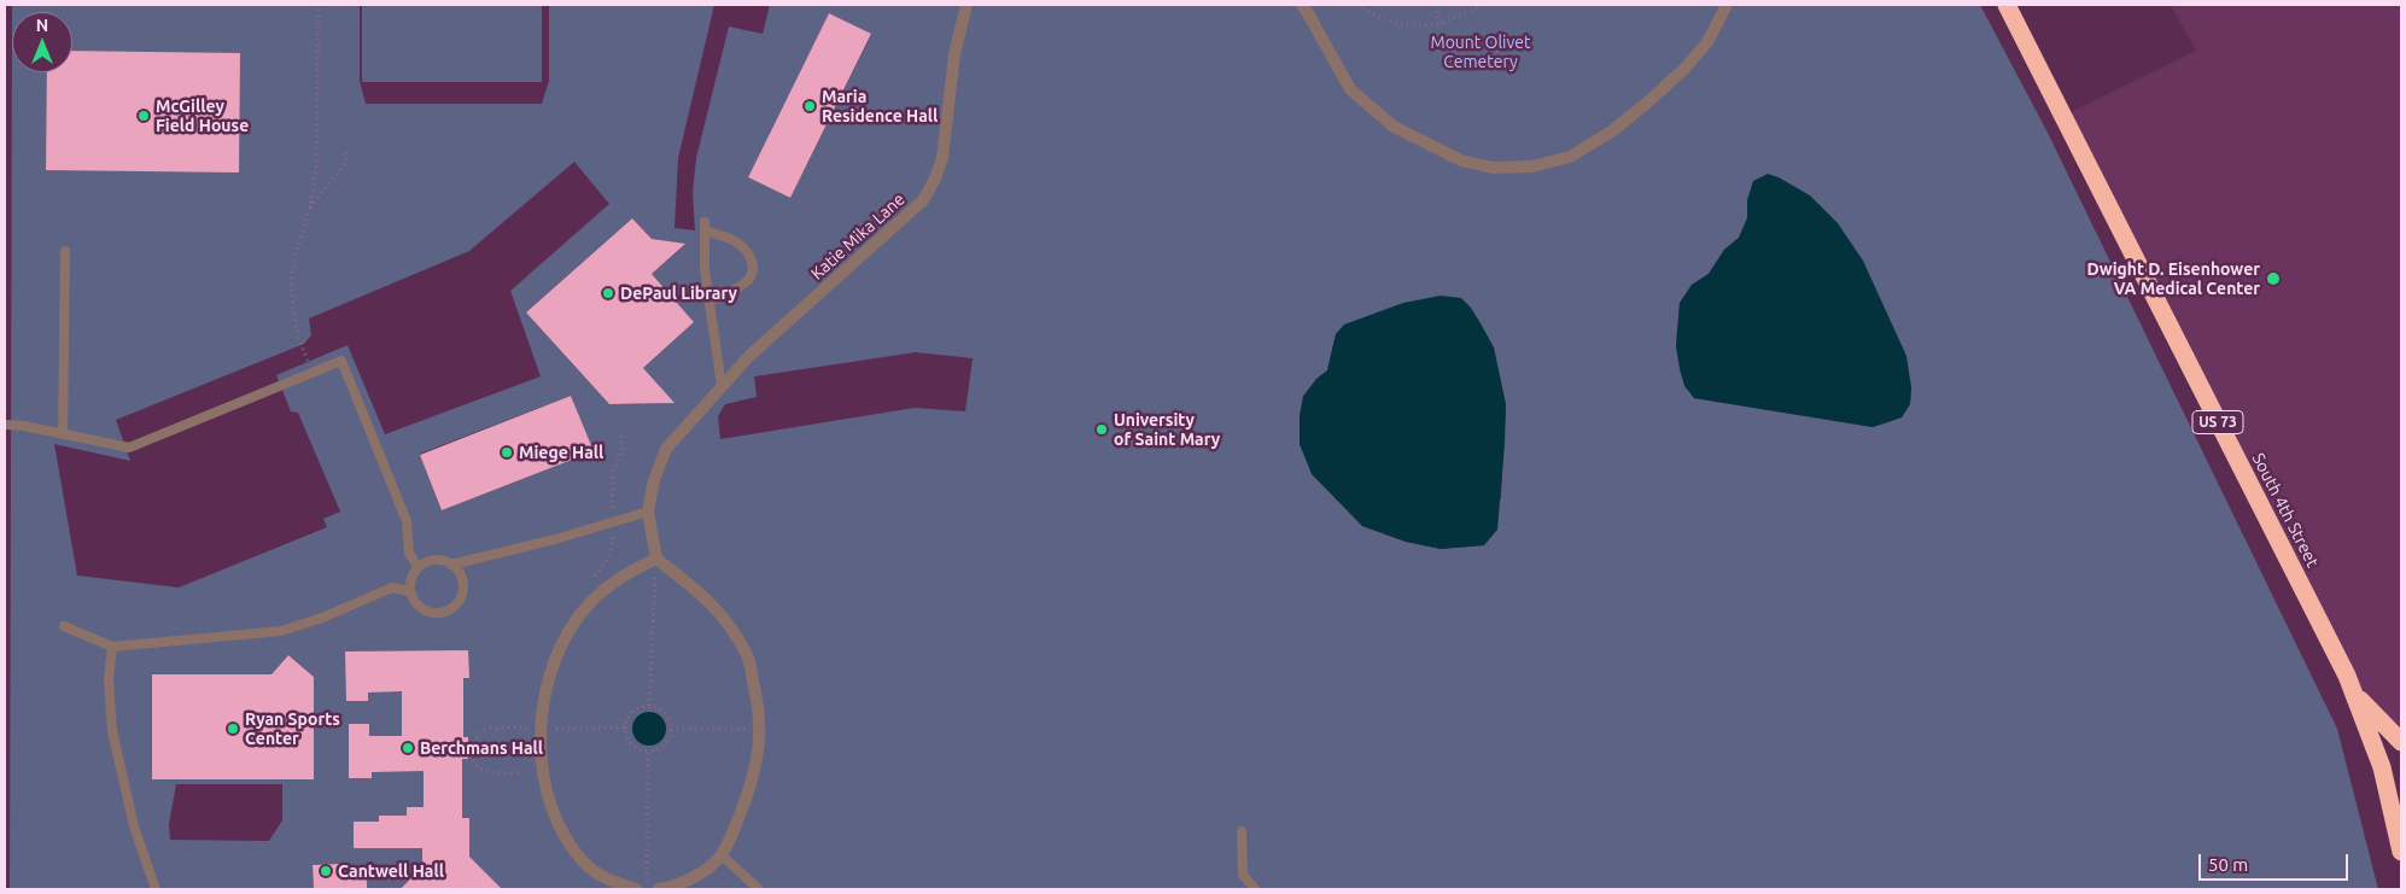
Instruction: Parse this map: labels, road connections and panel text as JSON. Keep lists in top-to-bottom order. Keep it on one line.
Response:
{"streets":{"highway":["US 73","South 4th Street"],"street":["Katie Mika Lane"]},"parks":["Mount Olivet Cemetery"],"places":["Maria Residence Hall","McGilley Field House","Dwight D. Eisenhower VA Medical Center","DePaul Library","University of Saint Mary","Miege Hall","Ryan Sports Center","Berchmans Hall","Cantwell Hall"],"scale_bar":"50 m","north":"top"}
